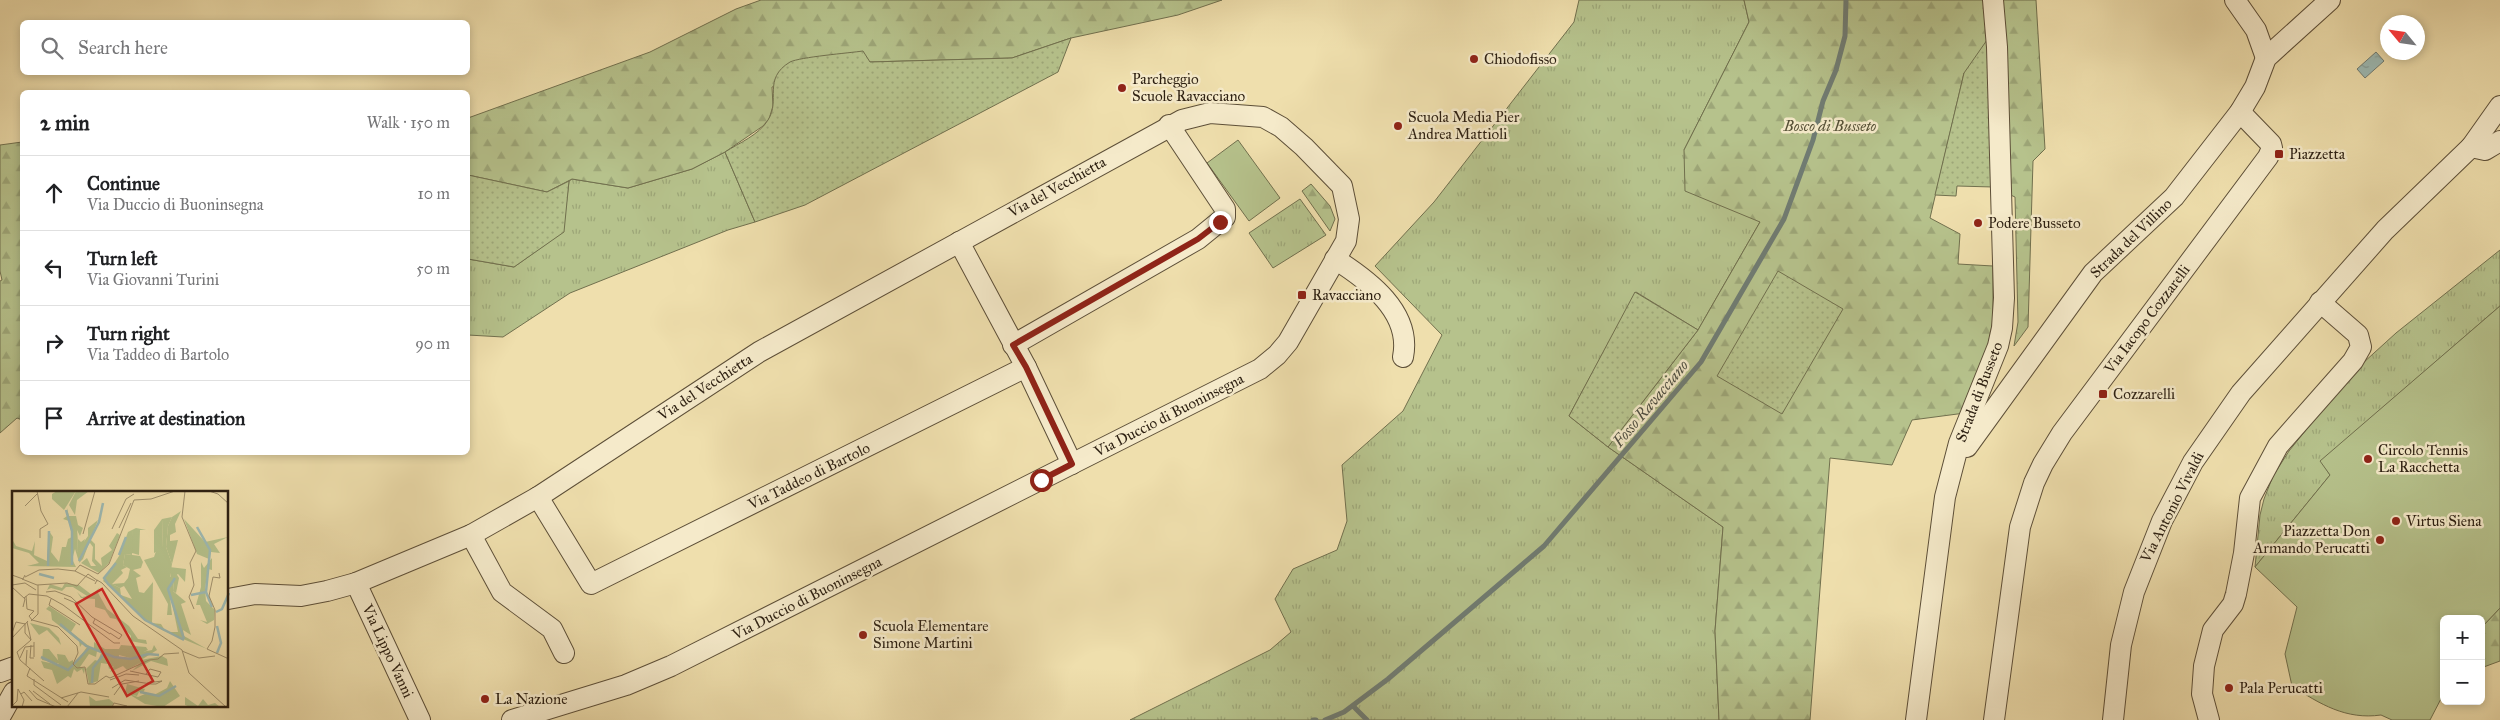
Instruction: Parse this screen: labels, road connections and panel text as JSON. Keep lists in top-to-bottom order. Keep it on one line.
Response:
{"streets":{"street":["Via del Vecchietta","Strada del Villino","Via Iacopo Cozzarelli","Strada di Busseto","Via Duccio di Buoninsegna","Via Taddeo di Bartolo","Via Antonio Vivaldi","Via Lippo Vanni"]},"crossings":[["Via del Vecchietta","Via Duccio di Buoninsegna"],["Via del Vecchietta","Via Taddeo di Bartolo"],["Via del Vecchietta","Via Lippo Vanni"],["Strada del Villino","Via Iacopo Cozzarelli"],["Strada del Villino","Strada di Busseto"]],"water":["Fosso Ravacciano"],"parks":["Bosco di Busseto"],"places":{"other":["Chiodofisso","Parcheggio Scuole Ravacciano","Scuola Media Pier Andrea Mattioli","Podere Busseto","Circolo Tennis La Racchetta","Virtus Siena","Piazzetta Don Armando Perucatti","Scuola Elementare Simone Martini","Pala Perucatti","La Nazione"],"transit":["Piazzetta","Ravacciano","Cozzarelli"]},"north":"top left","page":{"search":"Search here","heading":["2 min","Walk · 150 m"],"list":[["Continue","Via Duccio di Buoninsegna","10 m"],["Turn left","Via Giovanni Turini","50 m"],["Turn right","Via Taddeo di Bartolo","90 m"],"Arrive at destination"],"map_buttons":["+","−"]}}
